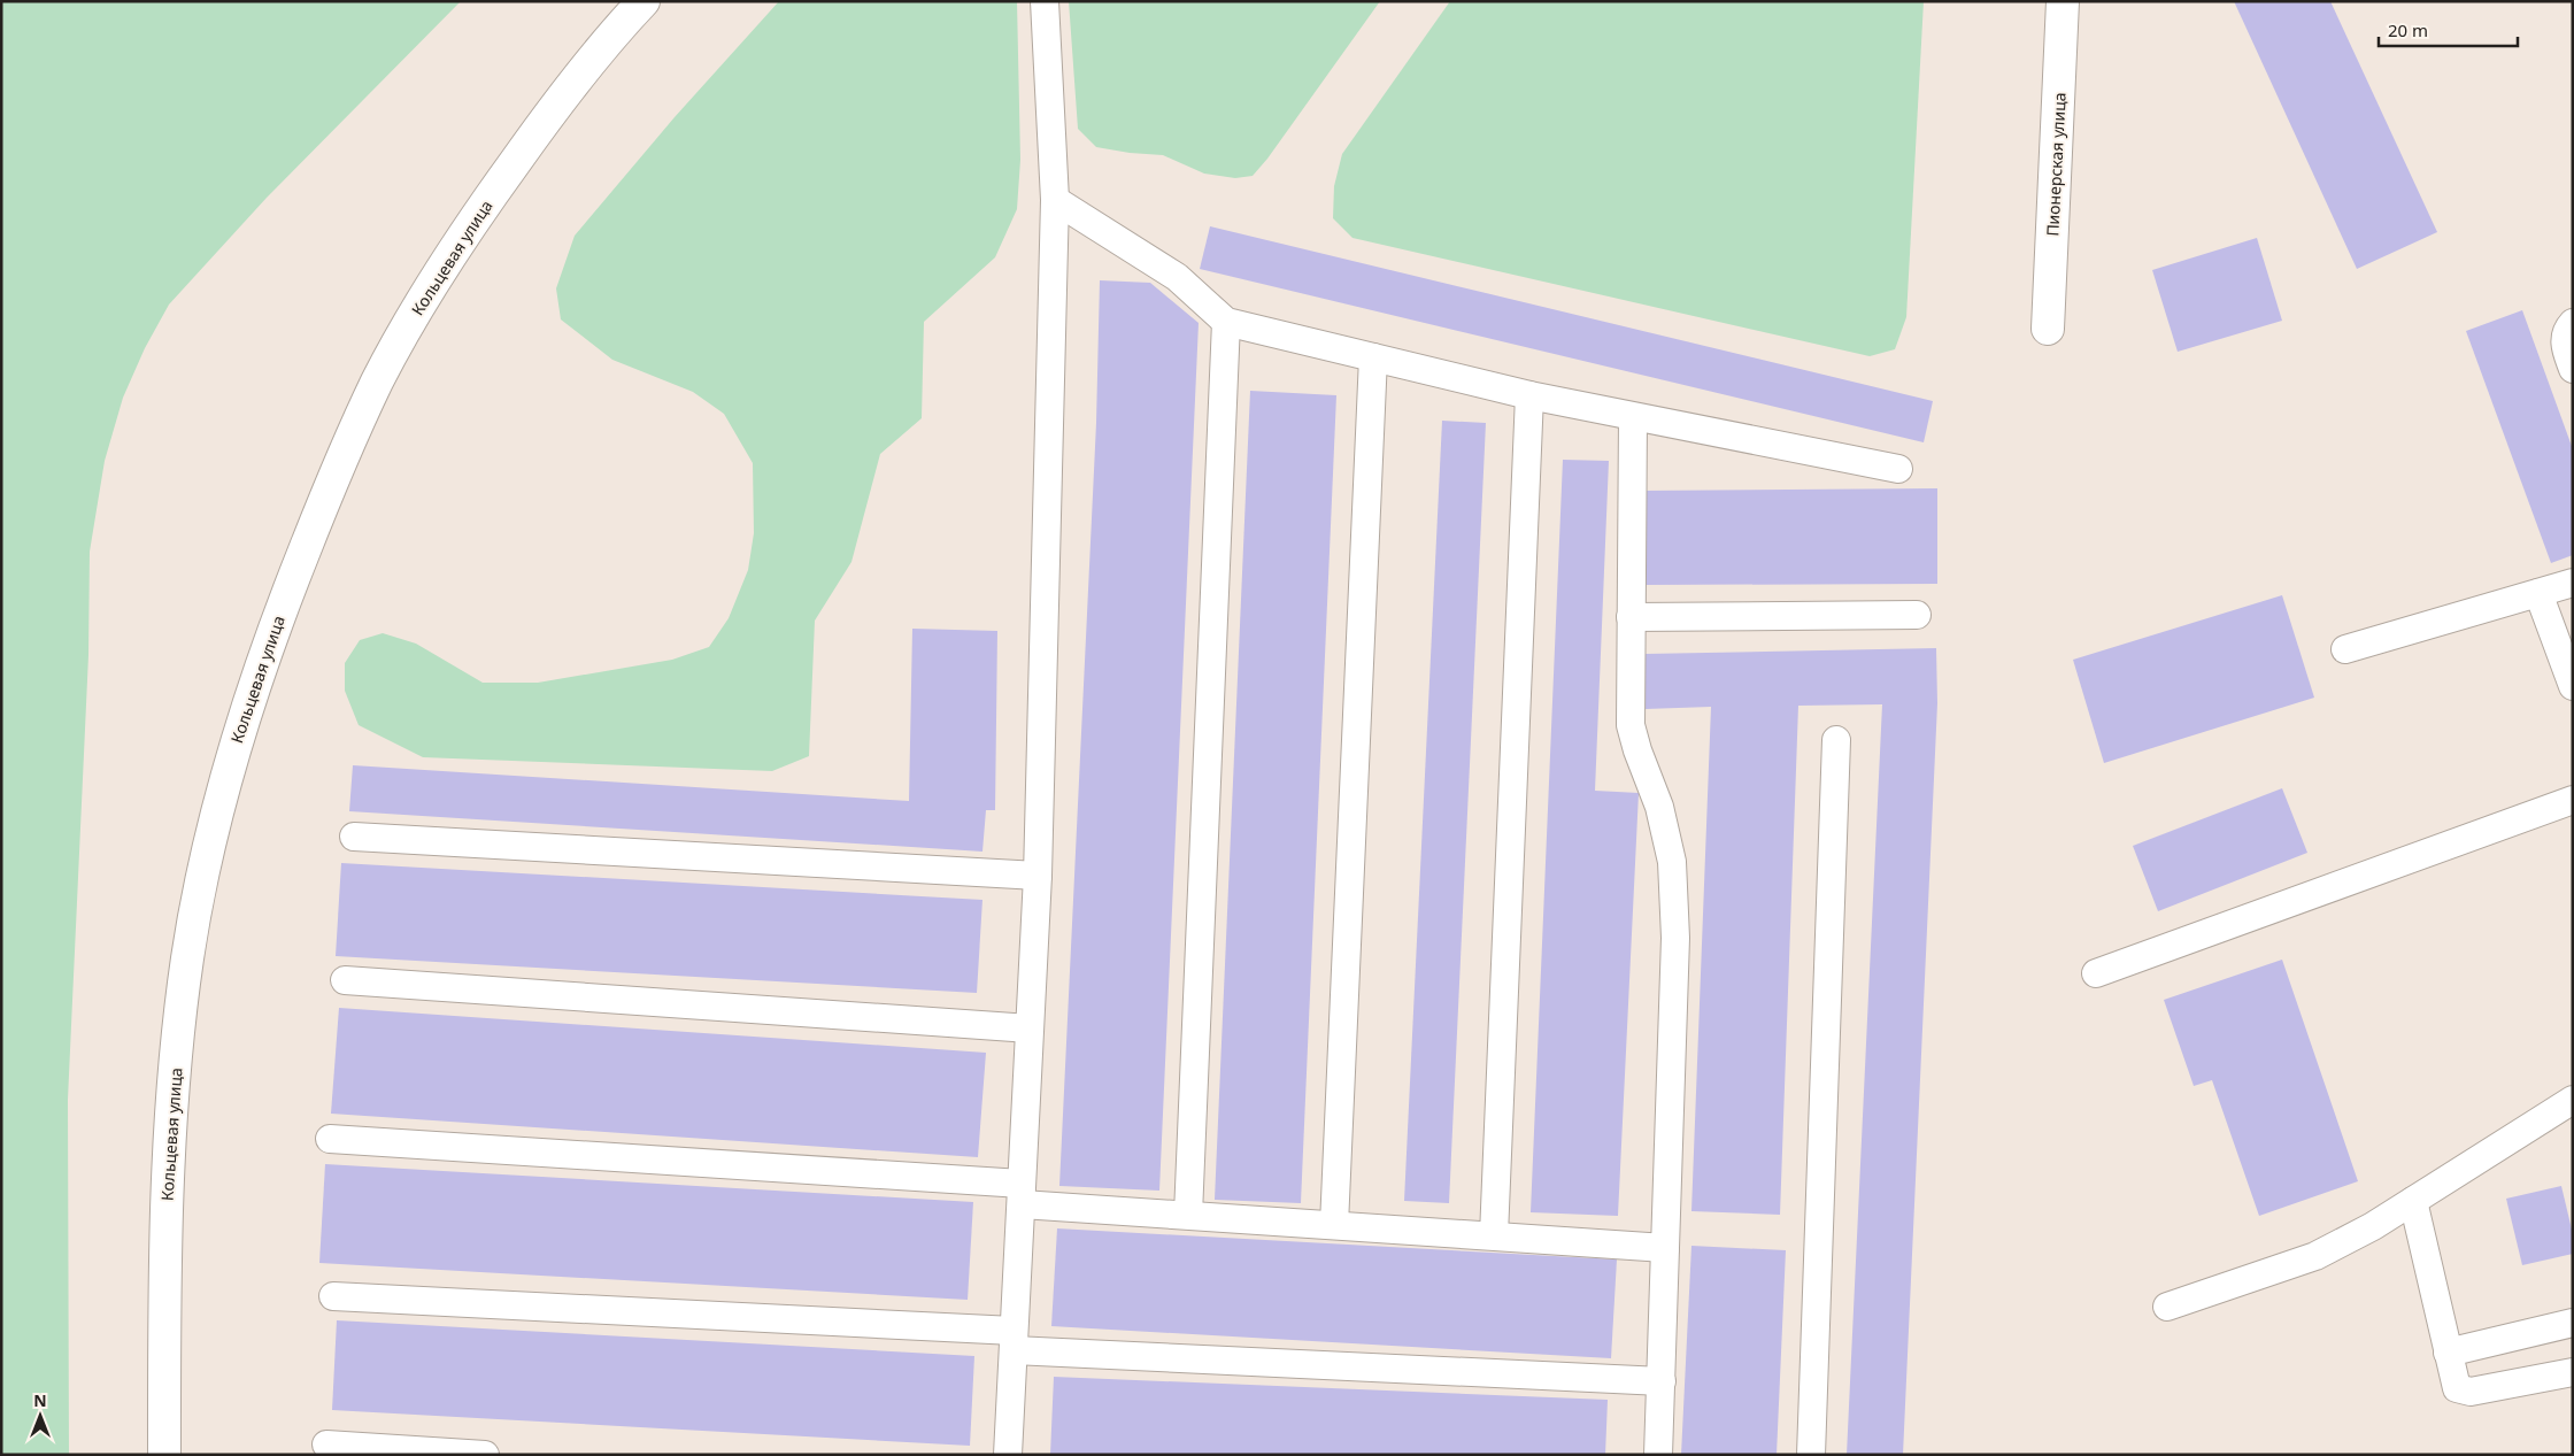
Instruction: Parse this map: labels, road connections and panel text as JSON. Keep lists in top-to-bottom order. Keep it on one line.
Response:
{"streets":{"main road":["Пионерская улица","Кольцевая улица"]},"scale_bar":"20 m","north":"top"}
